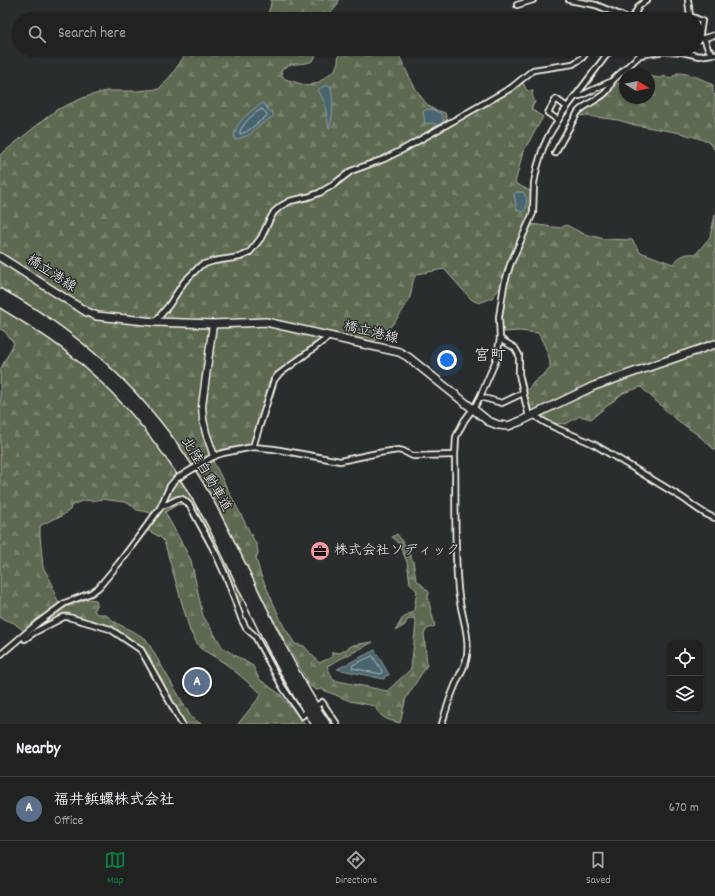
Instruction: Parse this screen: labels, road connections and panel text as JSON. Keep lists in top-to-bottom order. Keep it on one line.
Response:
{"streets":{"highway":["北陸自動車道"],"main road":["橋立港線"]},"districts":["宮町"],"places":{"office":["株式会社ソディック"]},"north":"right","page":{"search":"Search here","pins":"A","heading":"Nearby","list":[{"mark":"A","name":"福井鋲螺株式会社","note":"Office","value":"670 m"}],"nav":["Map","Directions","Saved"]}}
